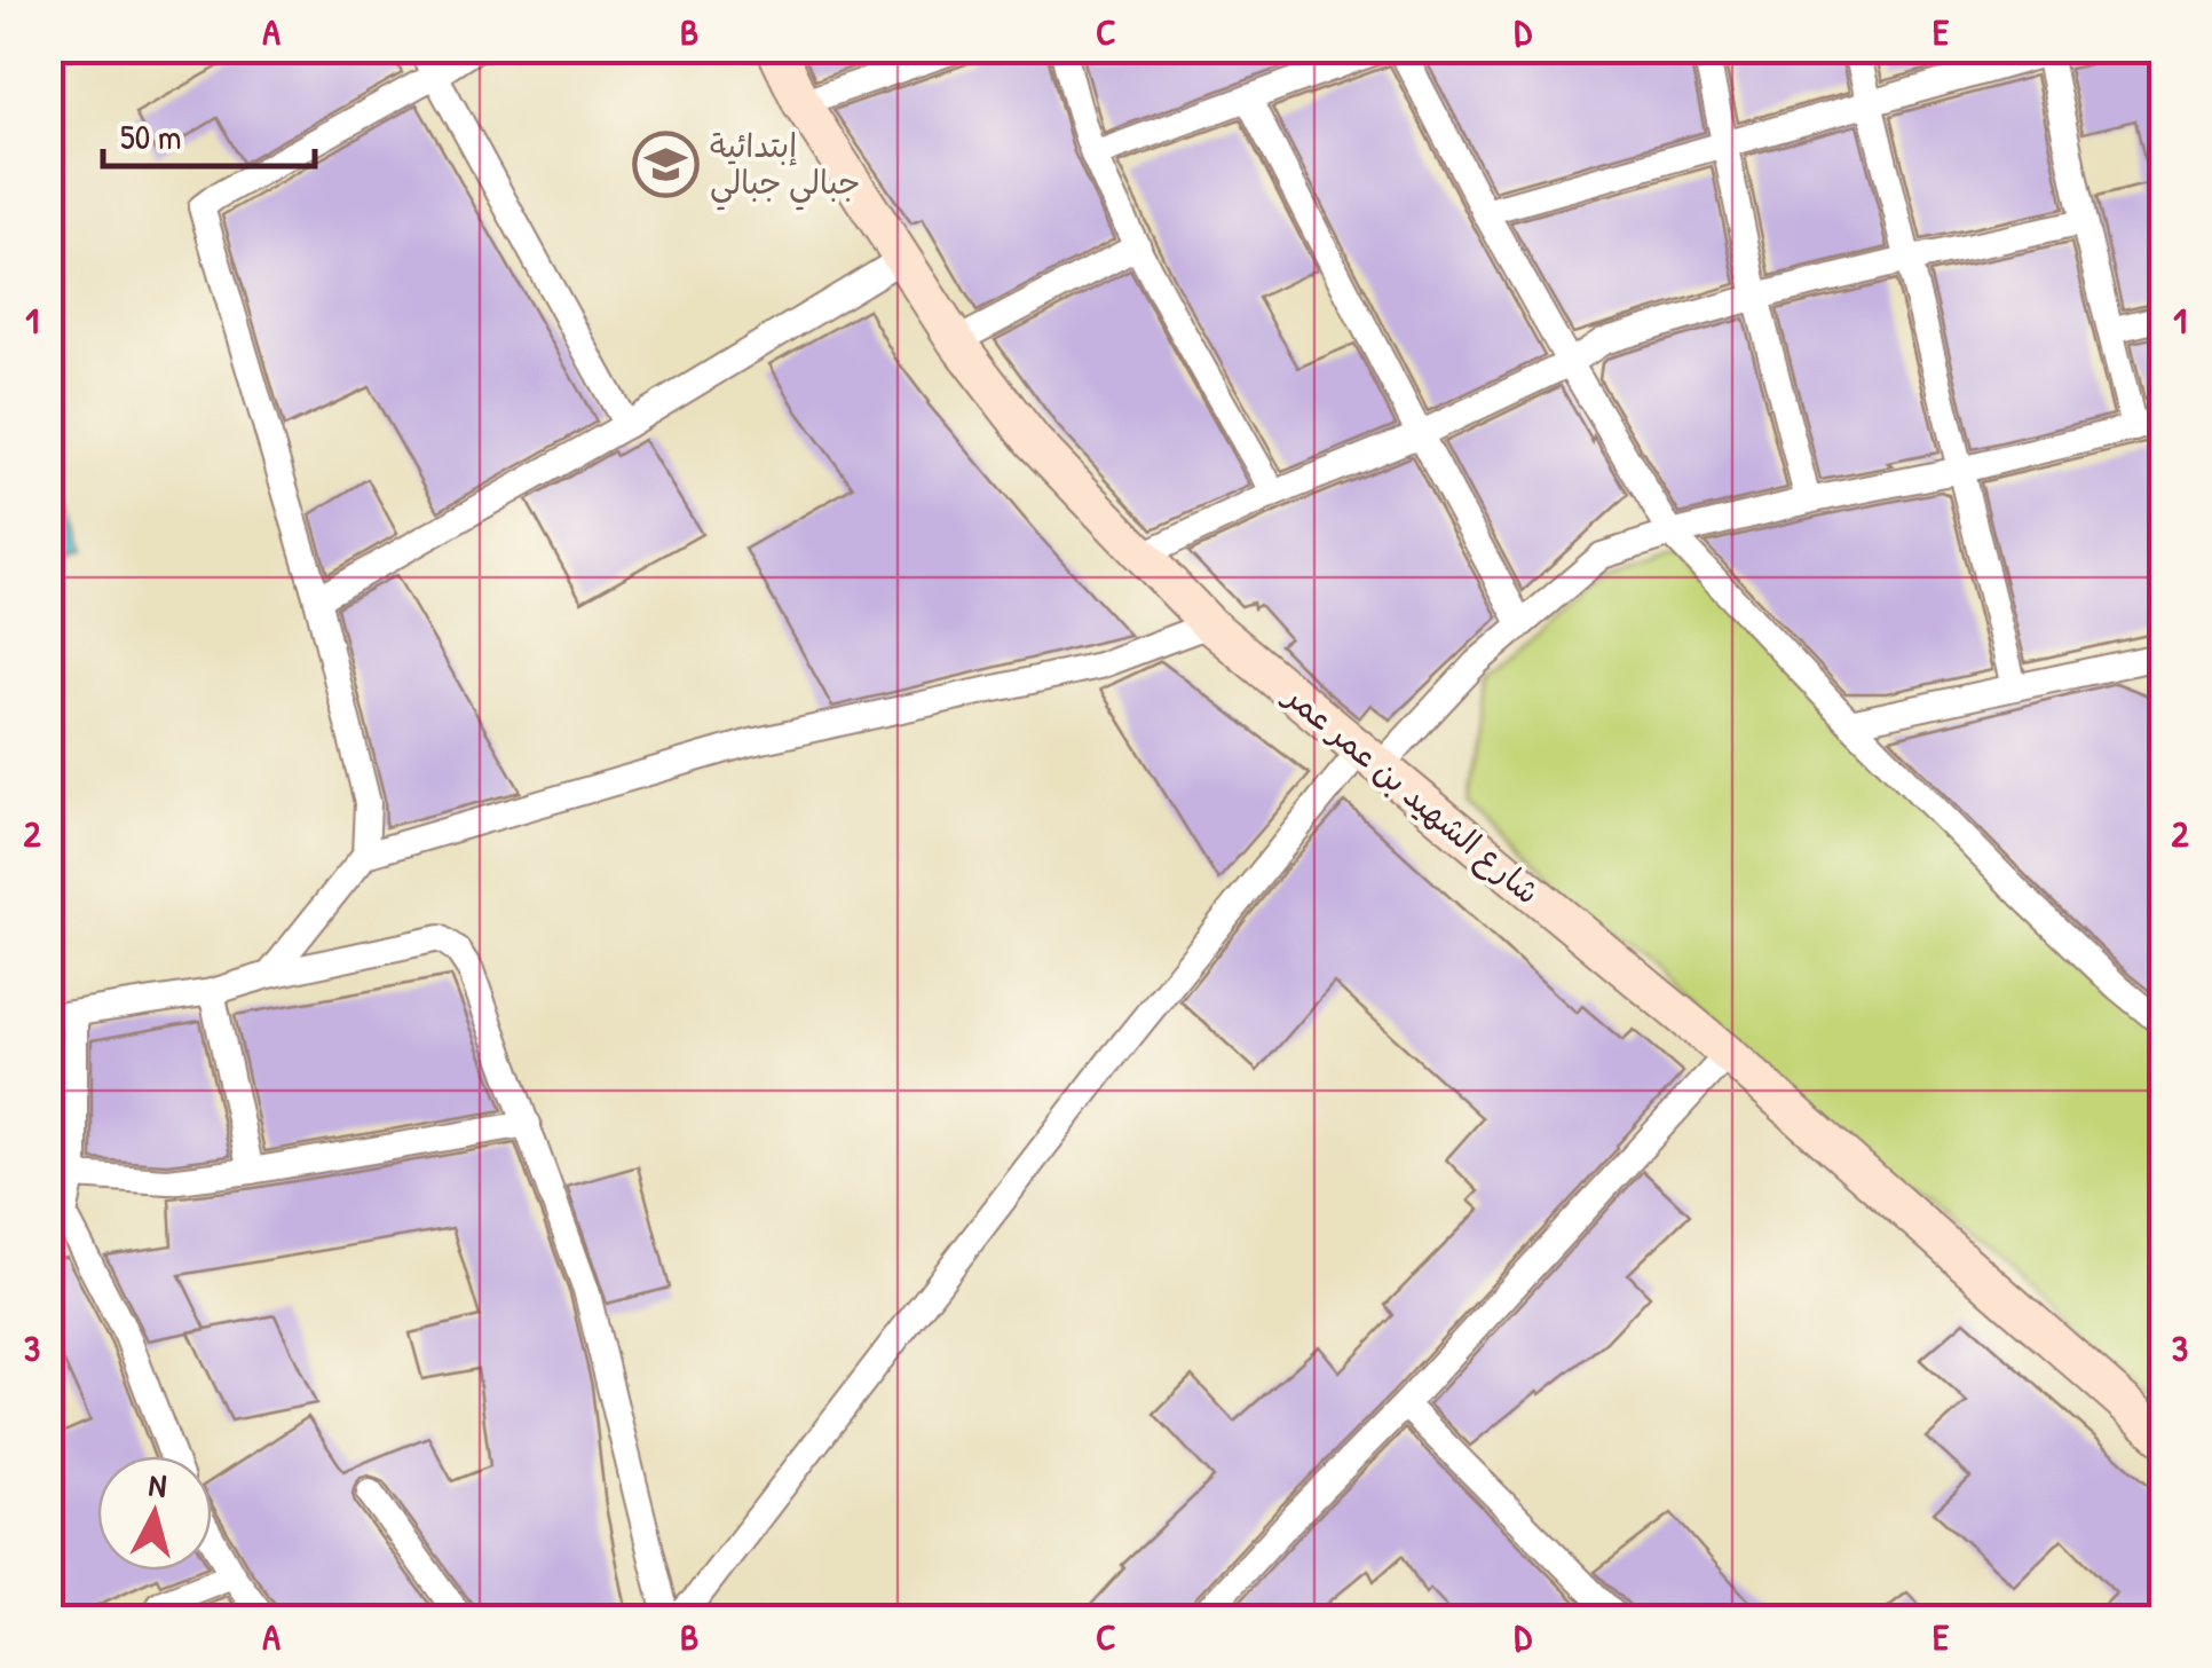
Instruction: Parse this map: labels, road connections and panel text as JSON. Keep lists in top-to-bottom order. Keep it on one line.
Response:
{"streets":{"street":["شارع الشهيد بن عمر عمر"]},"places":{"school or university":["إبتدائية جبالي جبالي"]},"scale_bar":"50 m","north":"top","grid":{"columns":["A","B","C","D","E"],"rows":["1","2","3"]}}
